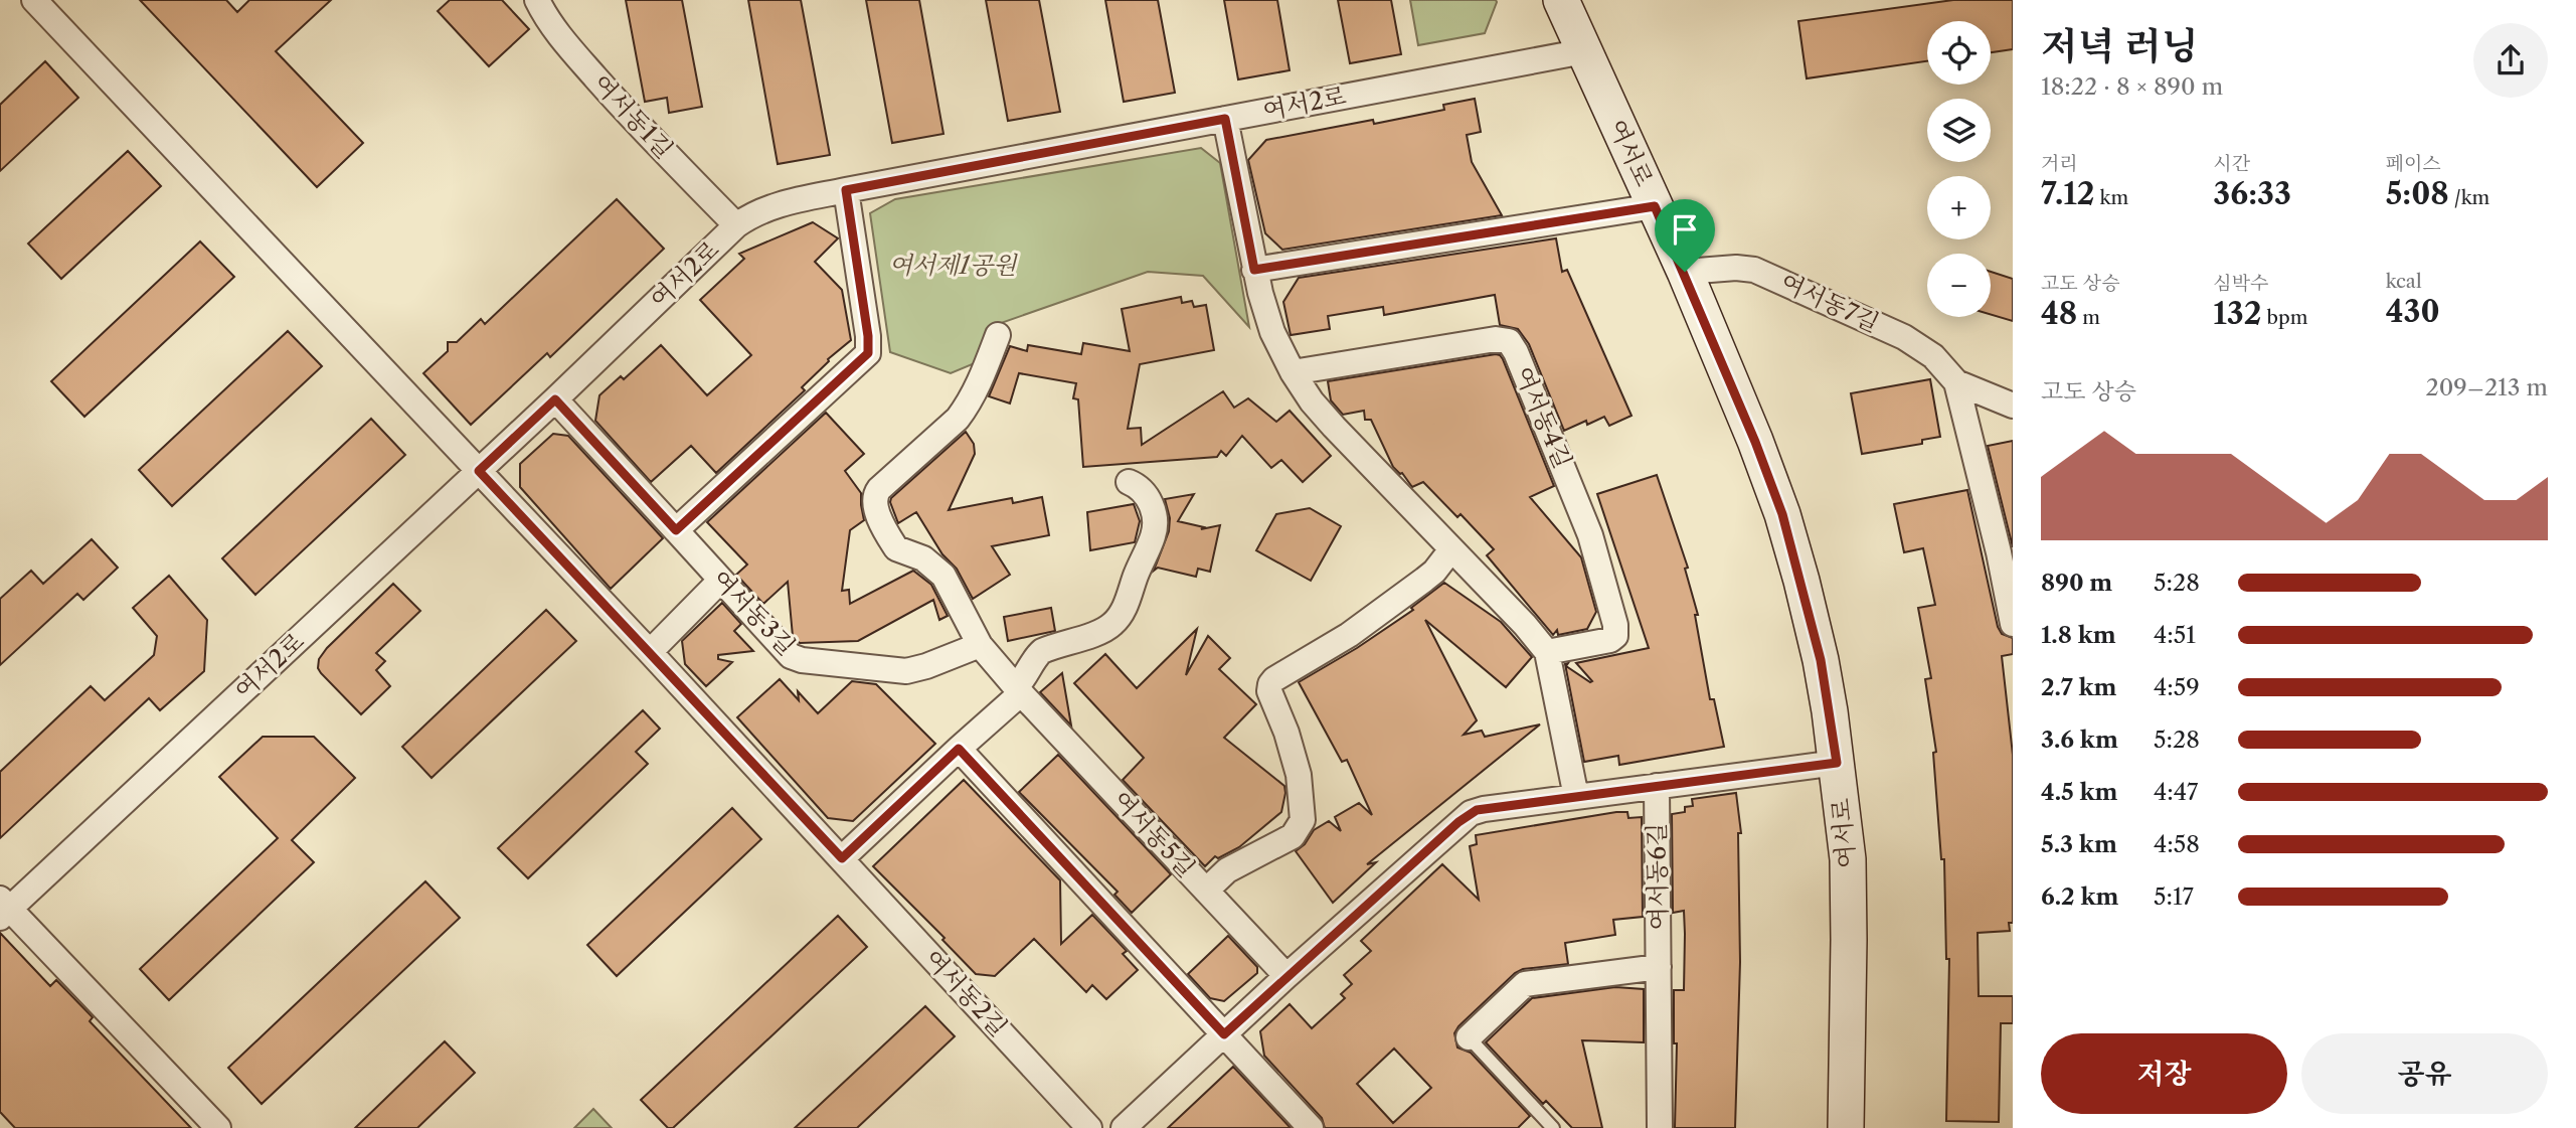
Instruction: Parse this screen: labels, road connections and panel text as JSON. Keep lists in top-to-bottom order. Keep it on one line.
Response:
{"streets":{"street":["여서2로","여서동1길","여서로","여서동7길","여서동4길","여서동3길","여서동5길","여서동6길","여서동2길"]},"crossings":[["여서2로","여서동1길"],["여서2로","여서로"],["여서2로","여서동3길"],["여서2로","여서동2길"],["여서로","여서동7길"]],"parks":["여서제1공원"],"page":{"heading":["저녁 러닝","18:22 · 8 × 890 m"],"map_buttons":["+","−"],"stats":[["거리","7.12 km"],["시간","36:33"],["페이스","5:08 /km"],["고도 상승","48 m"],["심박수","132 bpm"],["kcal","430"]],"chart":["고도 상승","209–213 m"],"list":[{"name":"890 m","note":"5:28"},{"name":"1.8 km","note":"4:51"},{"name":"2.7 km","note":"4:59"},{"name":"3.6 km","note":"5:28"},{"name":"4.5 km","note":"4:47"},{"name":"5.3 km","note":"4:58"},{"name":"6.2 km","note":"5:17"}],"buttons":["저장","공유"]}}
